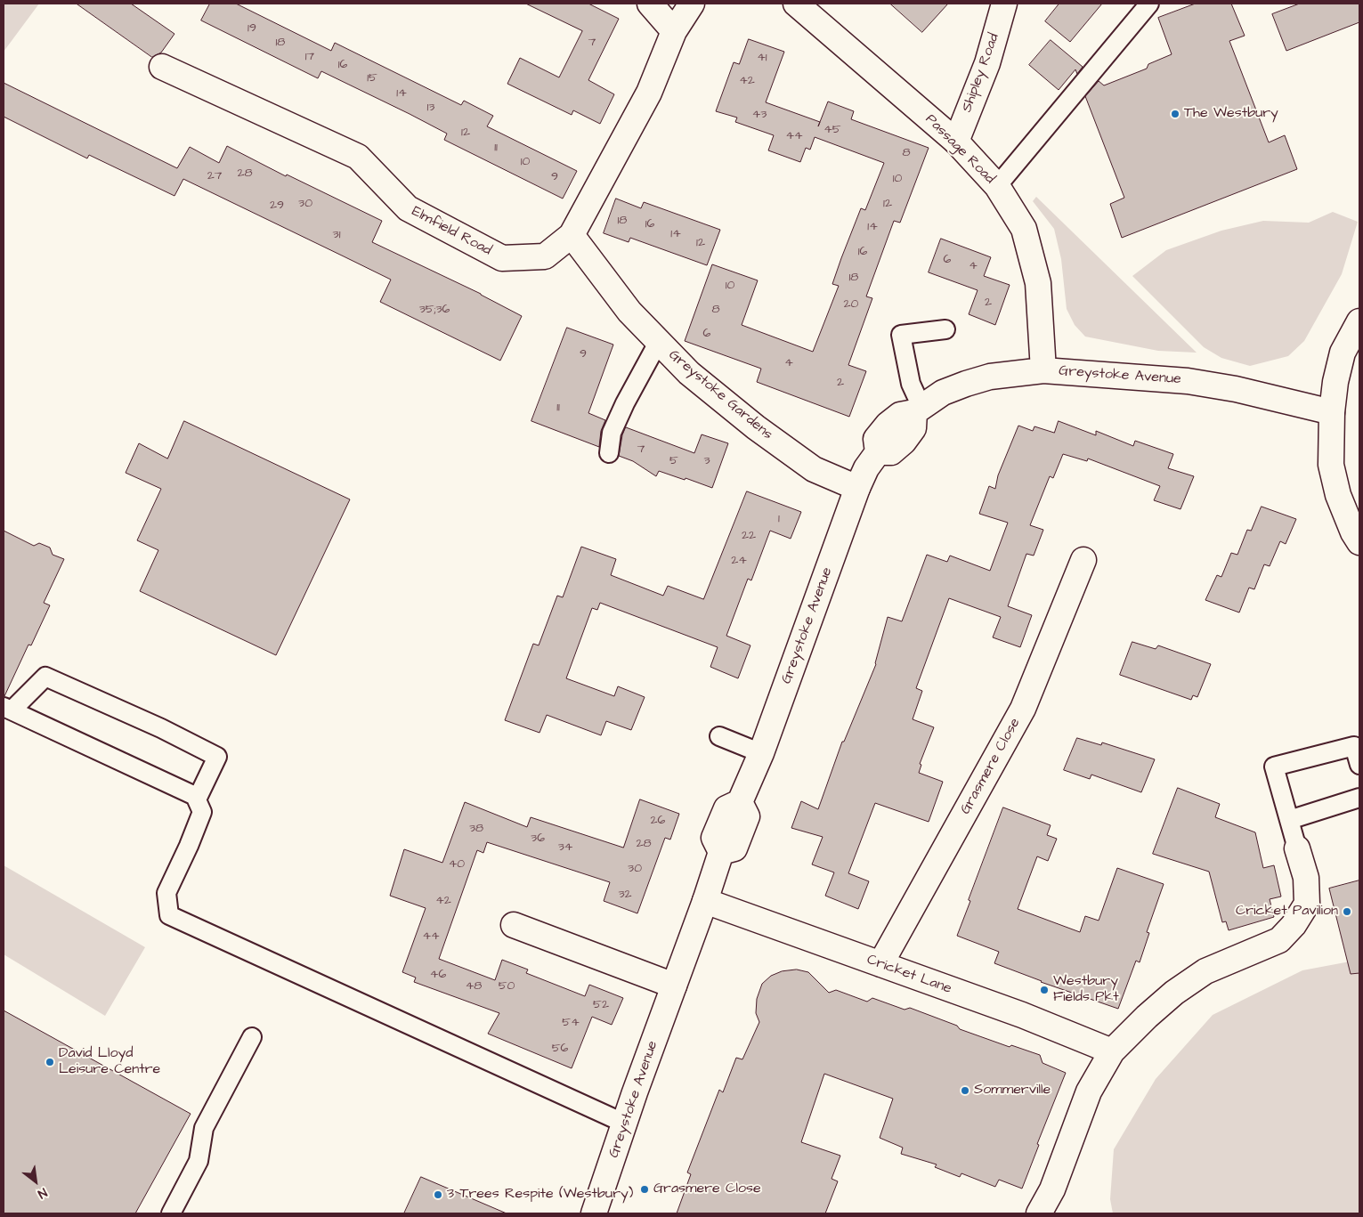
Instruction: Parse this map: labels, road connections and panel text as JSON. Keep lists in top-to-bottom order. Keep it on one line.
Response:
{"streets":{"street":["Shipley Road","Passage Road","Elmfield Road","Greystoke Avenue","Greystoke Gardens","Grasmere Close","Cricket Lane"]},"crossings":[["Shipley Road","Passage Road"],["Passage Road","Greystoke Avenue"],["Elmfield Road","Greystoke Gardens"],["Greystoke Avenue","Greystoke Gardens"],["Greystoke Avenue","Cricket Lane"],["Grasmere Close","Cricket Lane"]],"places":["The Westbury","Cricket Pavilion","Westbury Fields Pkt","David Lloyd Leisure Centre","Sommerville","Grasmere Close","3 Trees Respite (Westbury)"],"house_numbers":["19","18","7","17","41","16","15","42","14","13","43","45","12","44","11","8","10","28","27","9","10","30","12","29","18","16","14","14","31","12","16","6","4","18","10","2","20","35;36","8","6","9","4","2","11","7","5","3","1","22","24","26","38","36","28","34","40","30","32","42","44","46","48","50","52","54","56"],"north":"bottom right"}
